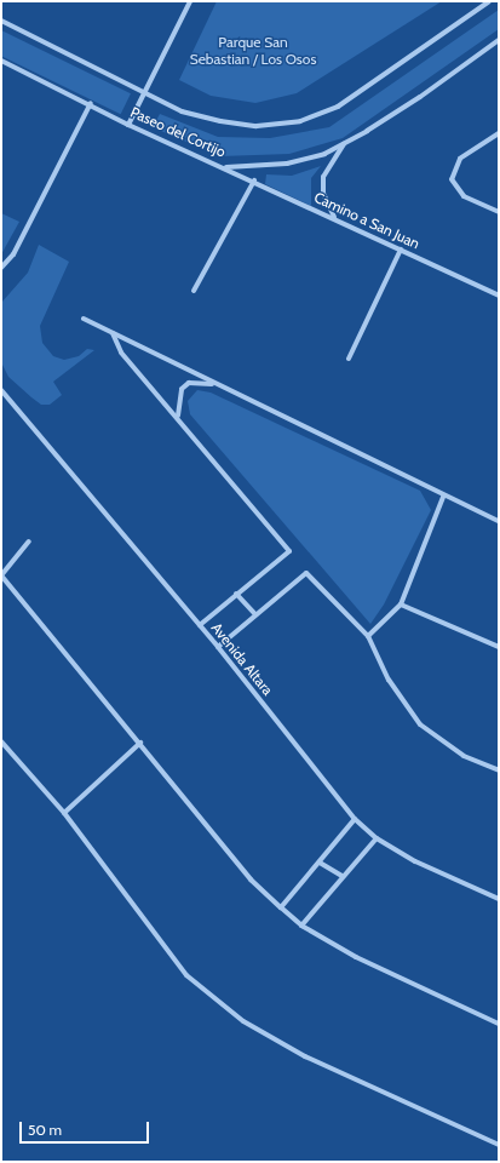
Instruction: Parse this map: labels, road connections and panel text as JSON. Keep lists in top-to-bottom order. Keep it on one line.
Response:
{"streets":{"street":["Paseo del Cortijo","Camino a San Juan","Avenida Altara"]},"crossings":[["Paseo del Cortijo","Camino a San Juan"]],"parks":["Parque San Sebastian / Los Osos"],"scale_bar":"50 m"}
